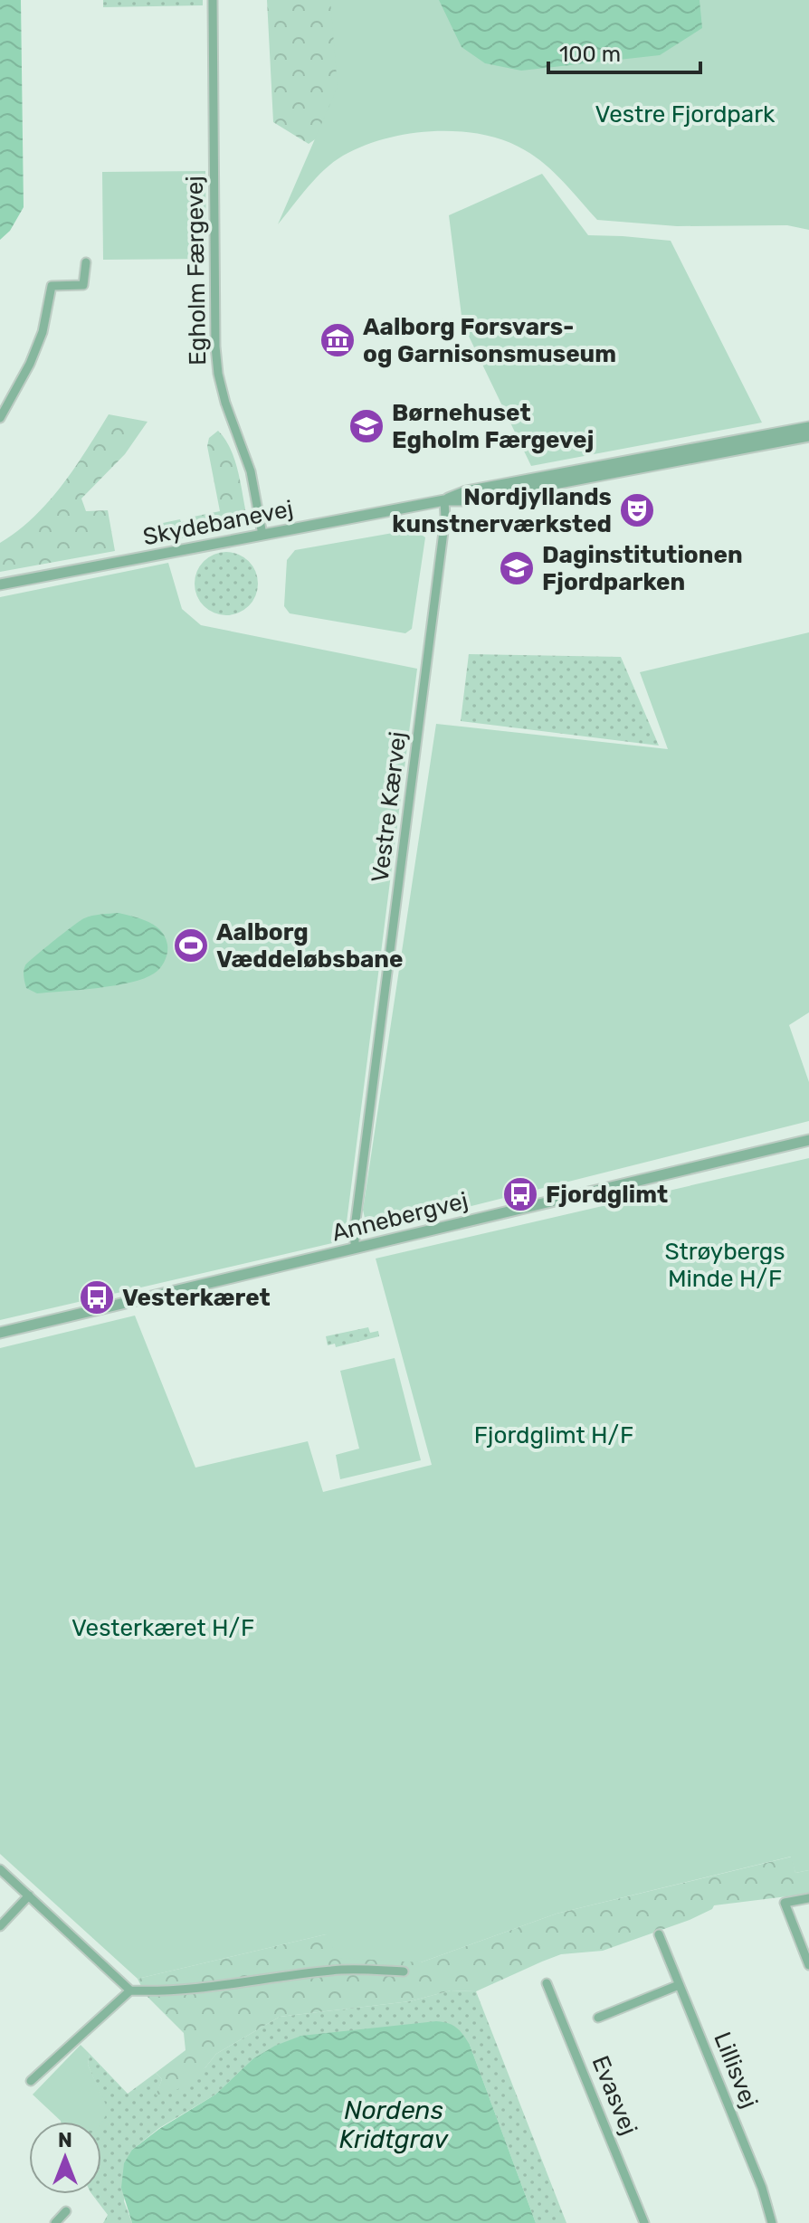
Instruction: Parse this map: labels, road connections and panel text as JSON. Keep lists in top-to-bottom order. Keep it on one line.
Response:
{"streets":{"street":["Egholm Færgevej","Skydebanevej","Vestre Kærvej","Annebergvej","Lillisvej","Evasvej"]},"crossings":[["Egholm Færgevej","Skydebanevej"],["Skydebanevej","Vestre Kærvej"],["Vestre Kærvej","Annebergvej"]],"water":["Nordens Kridtgrav"],"parks":["Vestre Fjordpark","Strøybergs Minde H/F","Fjordglimt H/F","Vesterkæret H/F"],"places":{"museum":["Aalborg Forsvars- og Garnisonsmuseum"],"school or university":["Børnehuset Egholm Færgevej","Daginstitutionen Fjordparken"],"theatre":["Nordjyllands kunstnerværksted"],"sports":["Aalborg Væddeløbsbane"],"bus stop":["Fjordglimt","Vesterkæret"]},"scale_bar":"100 m","north":"top"}
